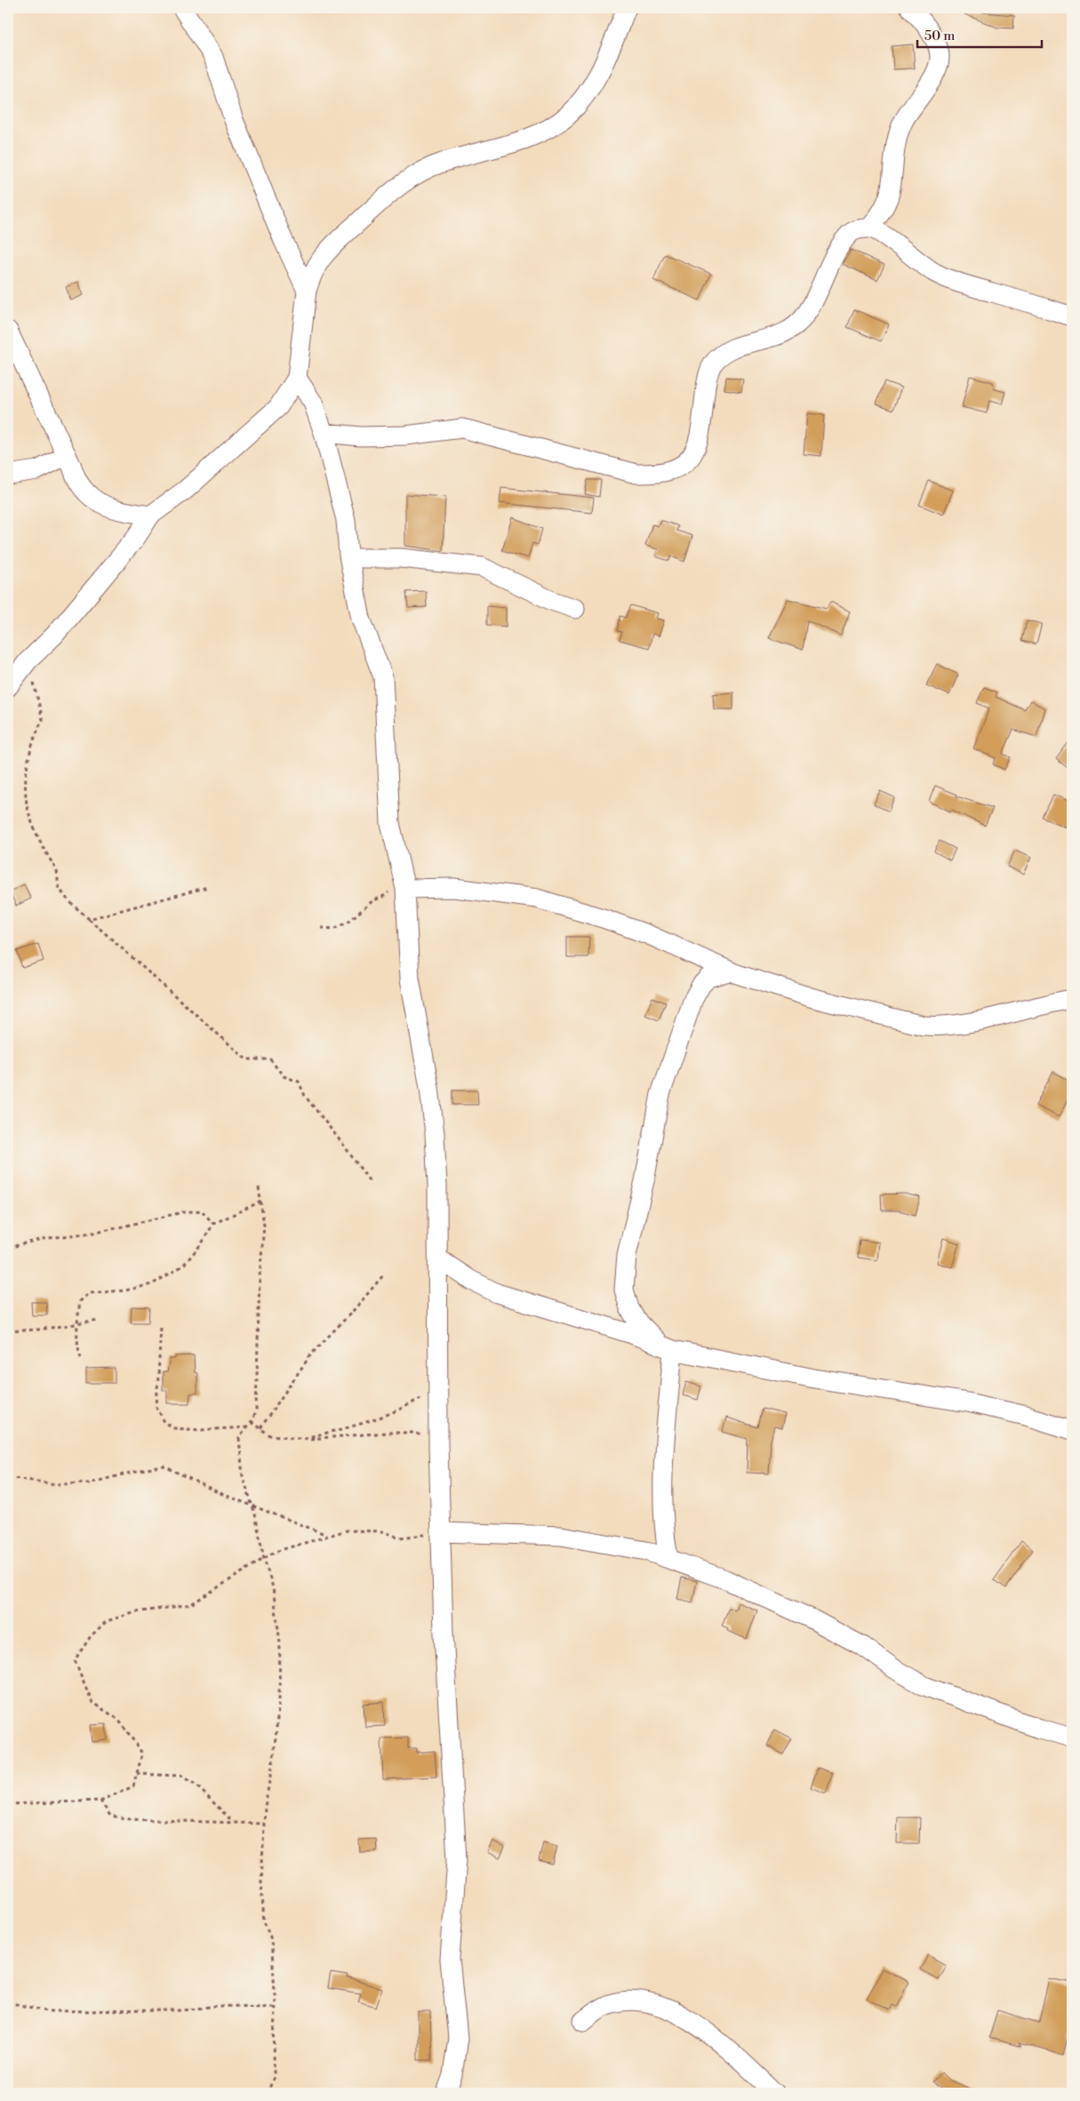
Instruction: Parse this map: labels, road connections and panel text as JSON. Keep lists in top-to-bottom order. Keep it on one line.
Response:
{"scale_bar":"50 m"}
